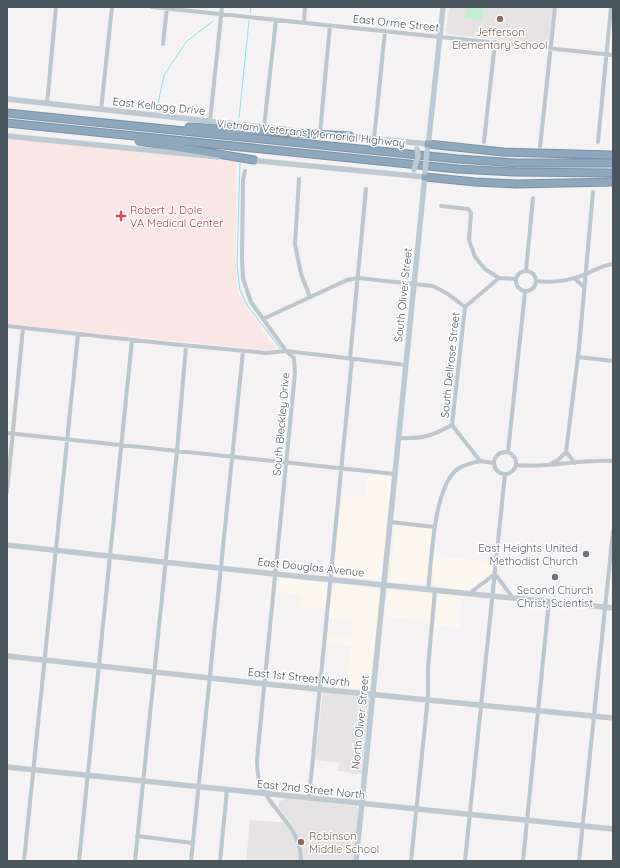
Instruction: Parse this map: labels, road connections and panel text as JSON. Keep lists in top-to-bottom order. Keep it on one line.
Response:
{"streets":{"highway":["Vietnam Veterans Memorial Highway"],"main road":["East Kellogg Drive","South Oliver Street","East Douglas Avenue","East 1st Street North","North Oliver Street","East 2nd Street North"],"street":["East Orme Street","South Dellrose Street","South Bleckley Drive"]},"crossings":[["East Orme Street","South Oliver Street"],["East Kellogg Drive","South Oliver Street"],["South Oliver Street","East Douglas Avenue"],["South Oliver Street","North Oliver Street"],["South Bleckley Drive","East Douglas Avenue"],["South Bleckley Drive","East 1st Street North"],["South Bleckley Drive","East 2nd Street North"],["East Douglas Avenue","North Oliver Street"],["East 1st Street North","North Oliver Street"],["North Oliver Street","East 2nd Street North"]],"places":{"other":["Jefferson Elementary School","East Heights United Methodist Church","Second Church Christ, Scientist","Robinson Middle School"],"health":["Robert J. Dole VA Medical Center"]}}
